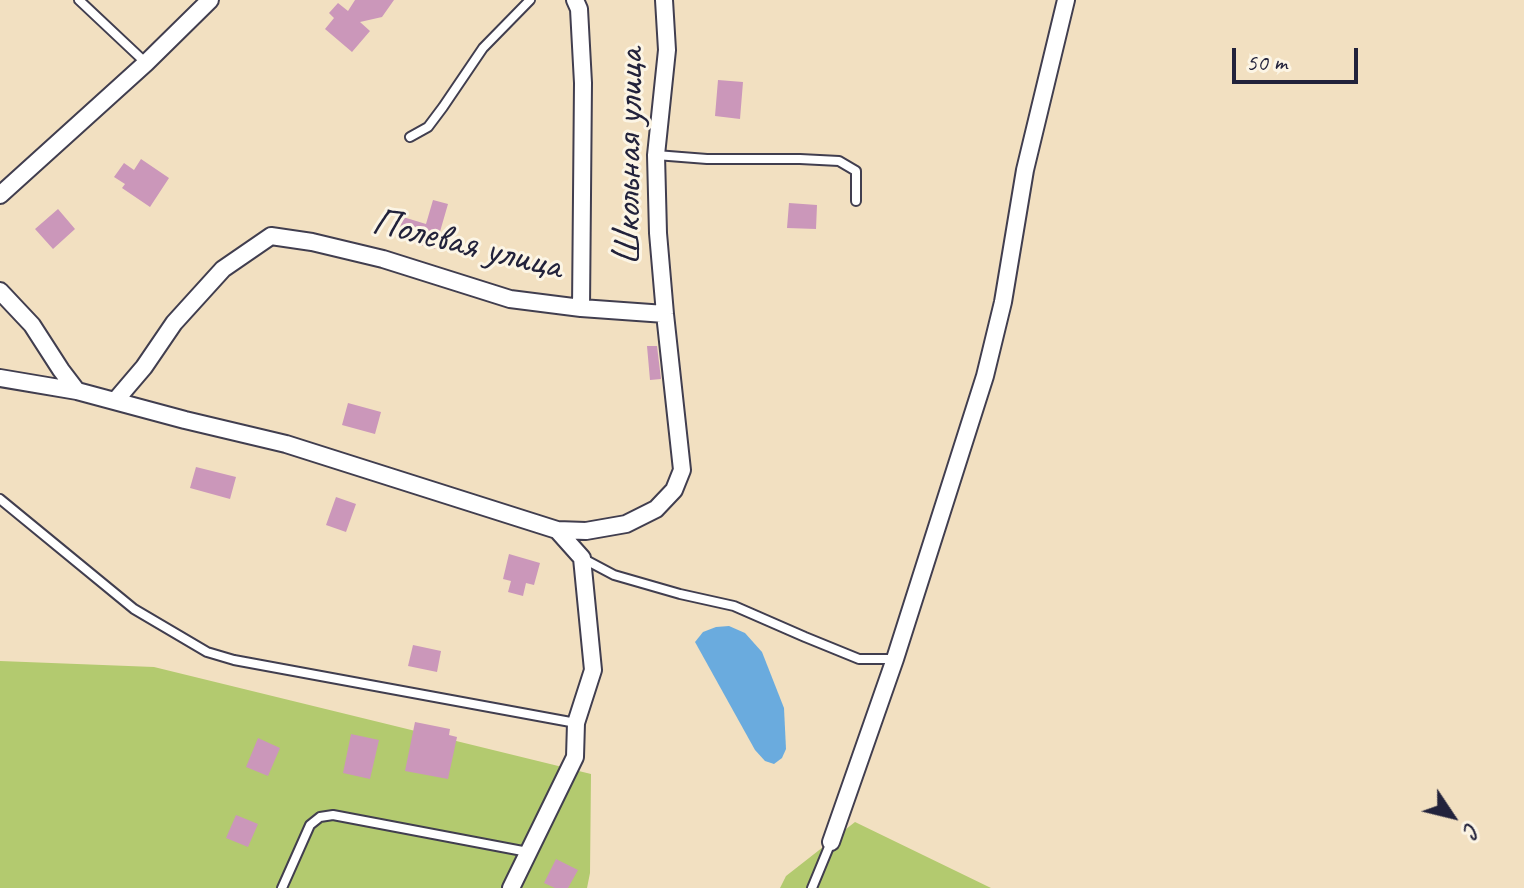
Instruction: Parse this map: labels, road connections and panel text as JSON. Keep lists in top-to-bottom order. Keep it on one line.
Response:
{"streets":{"street":["Школьная улица","Полевая улица"]},"crossings":[["Школьная улица","Полевая улица"]],"scale_bar":"50 m","north":"bottom right"}
